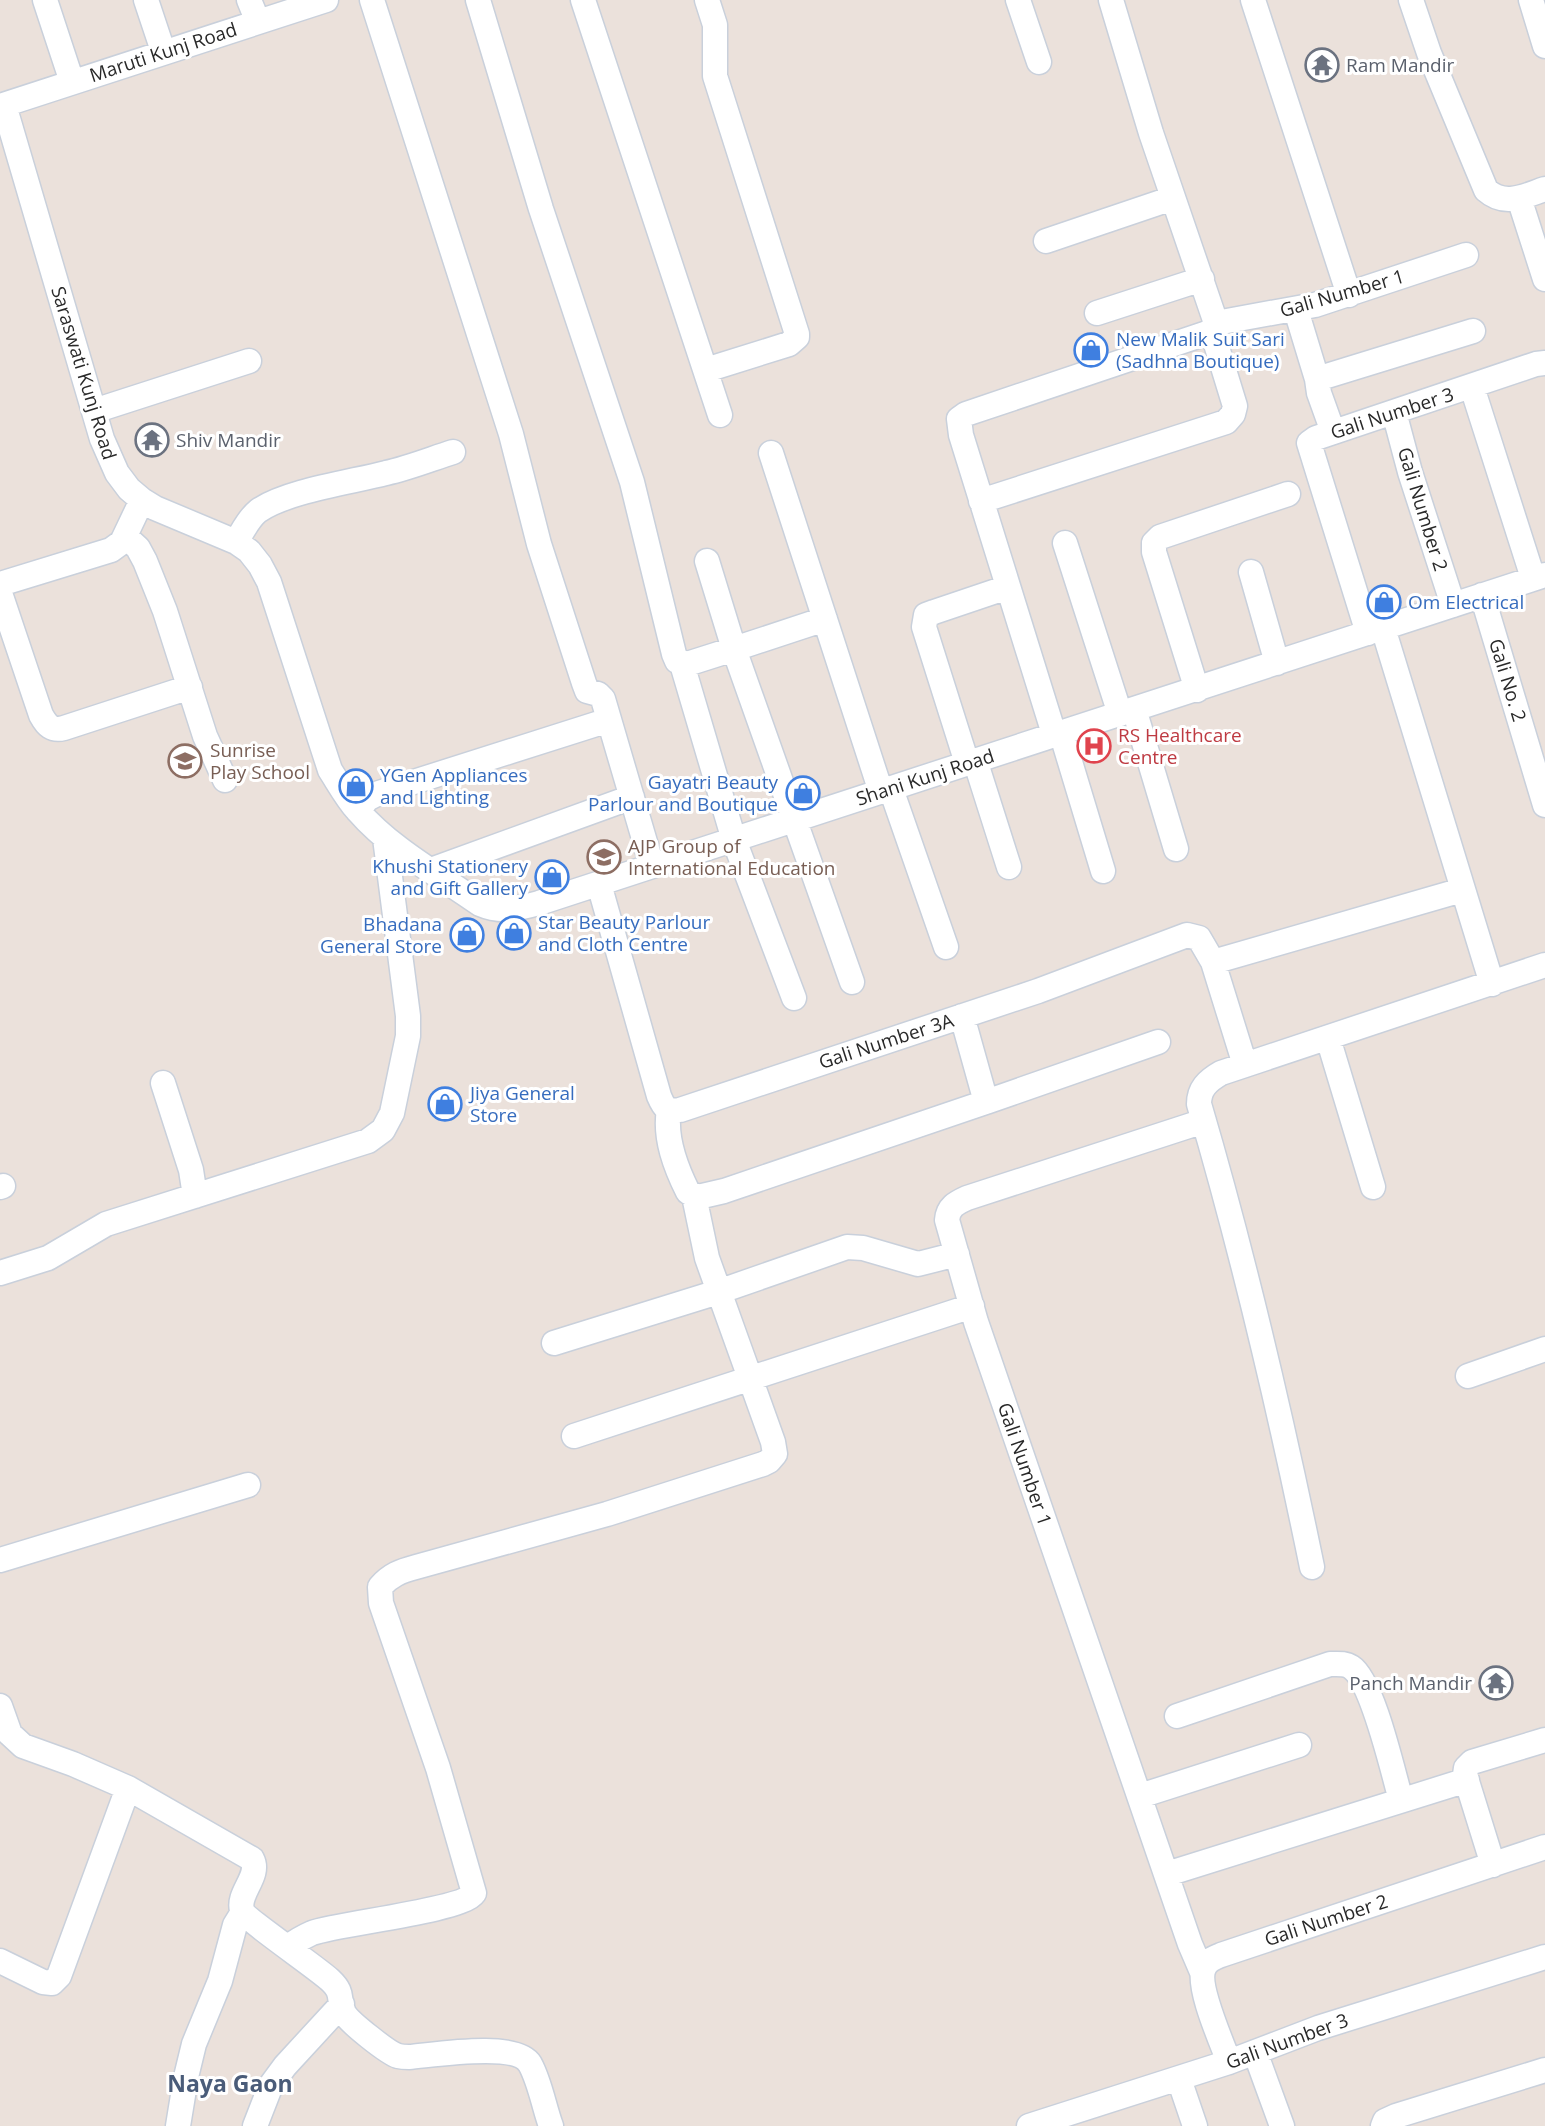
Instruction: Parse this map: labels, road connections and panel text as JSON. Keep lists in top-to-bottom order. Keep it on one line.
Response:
{"streets":{"street":["Maruti Kunj Road","Gali Number 1","Saraswati Kunj Road","Gali Number 3","Gali Number 2","Gali No. 2","Shani Kunj Road","Gali Number 3A"]},"crossings":[["Maruti Kunj Road","Saraswati Kunj Road"],["Gali Number 1","Gali Number 2"],["Saraswati Kunj Road","Shani Kunj Road"],["Gali Number 3","Gali Number 2"],["Gali Number 3","Shani Kunj Road"],["Gali Number 2","Shani Kunj Road"],["Gali No. 2","Shani Kunj Road"]],"districts":["Naya Gaon"],"places":{"temple":["Ram Mandir","Shiv Mandir","Panch Mandir"],"shop":["New Malik Suit Sari (Sadhna Boutique)","Om Electrical","YGen Appliances and Lighting","Gayatri Beauty Parlour and Boutique","Khushi Stationery and Gift Gallery","Star Beauty Parlour and Cloth Centre","Bhadana General Store","Jiya General Store"],"hospital":["RS Healthcare Centre"],"school or university":["Sunrise Play School","AJP Group of International Education"]}}
